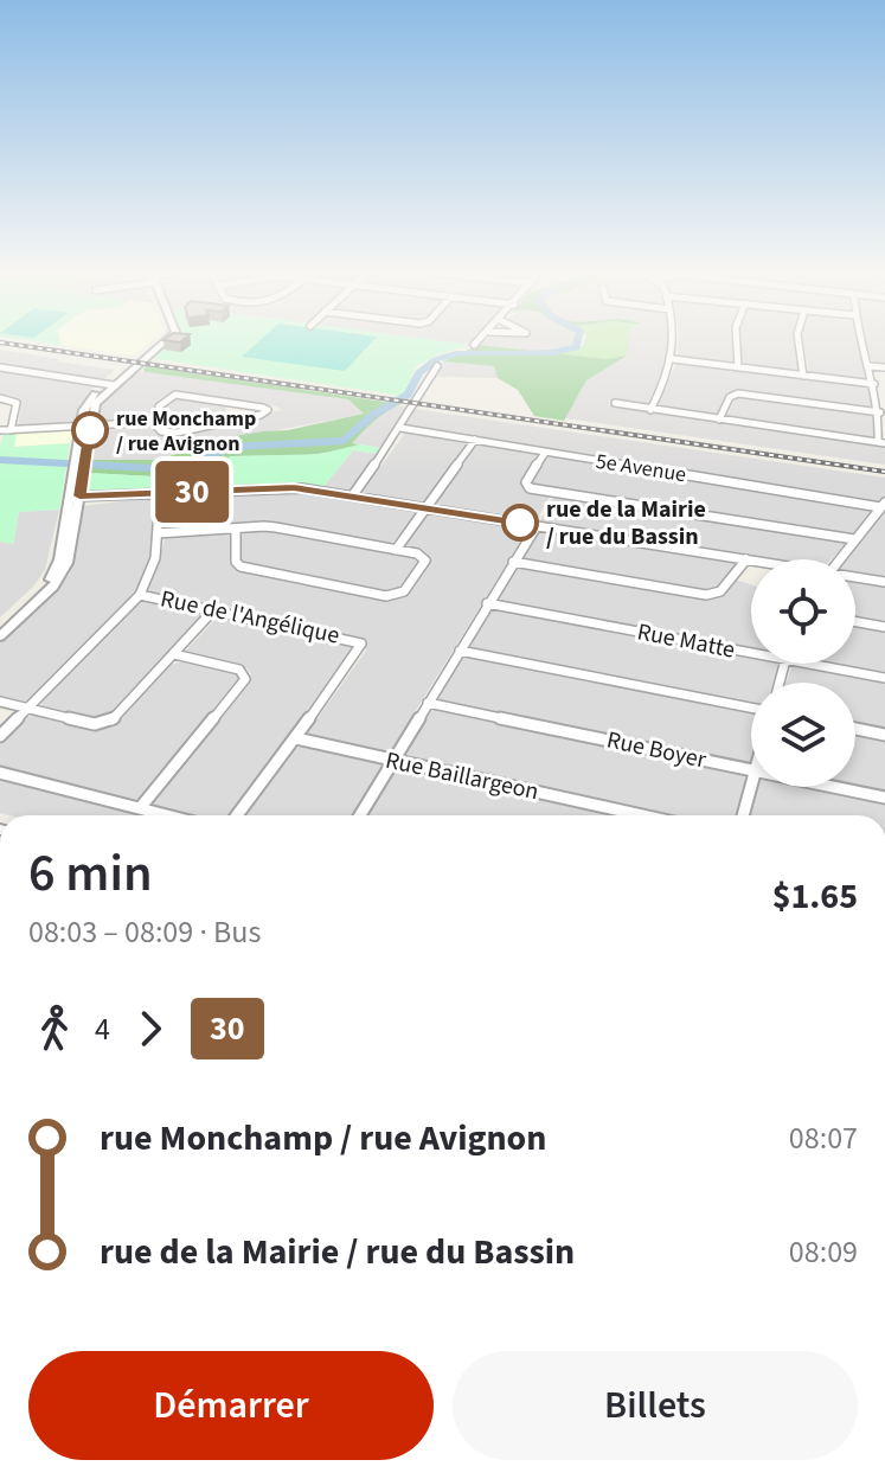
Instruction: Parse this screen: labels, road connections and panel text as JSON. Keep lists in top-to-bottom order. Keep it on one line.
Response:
{"streets":{"street":["5e Avenue","Rue de l'Angélique","Rue Matte","Rue Boyer","Rue Baillargeon"]},"crossings":[["Rue de l'Angélique","Rue Baillargeon"]],"places":["rue Monchamp / rue Avignon","rue de la Mairie / rue du Bassin"],"lines":["bus line 30"],"page":{"on_map":"30","heading":["6 min","08:03 – 08:09 · Bus","$1.65"],"legs":["4","30"],"list":[{"name":"rue Monchamp / rue Avignon","value":"08:07"},{"name":"rue de la Mairie / rue du Bassin","value":"08:09"}],"buttons":["Démarrer","Billets"]}}
